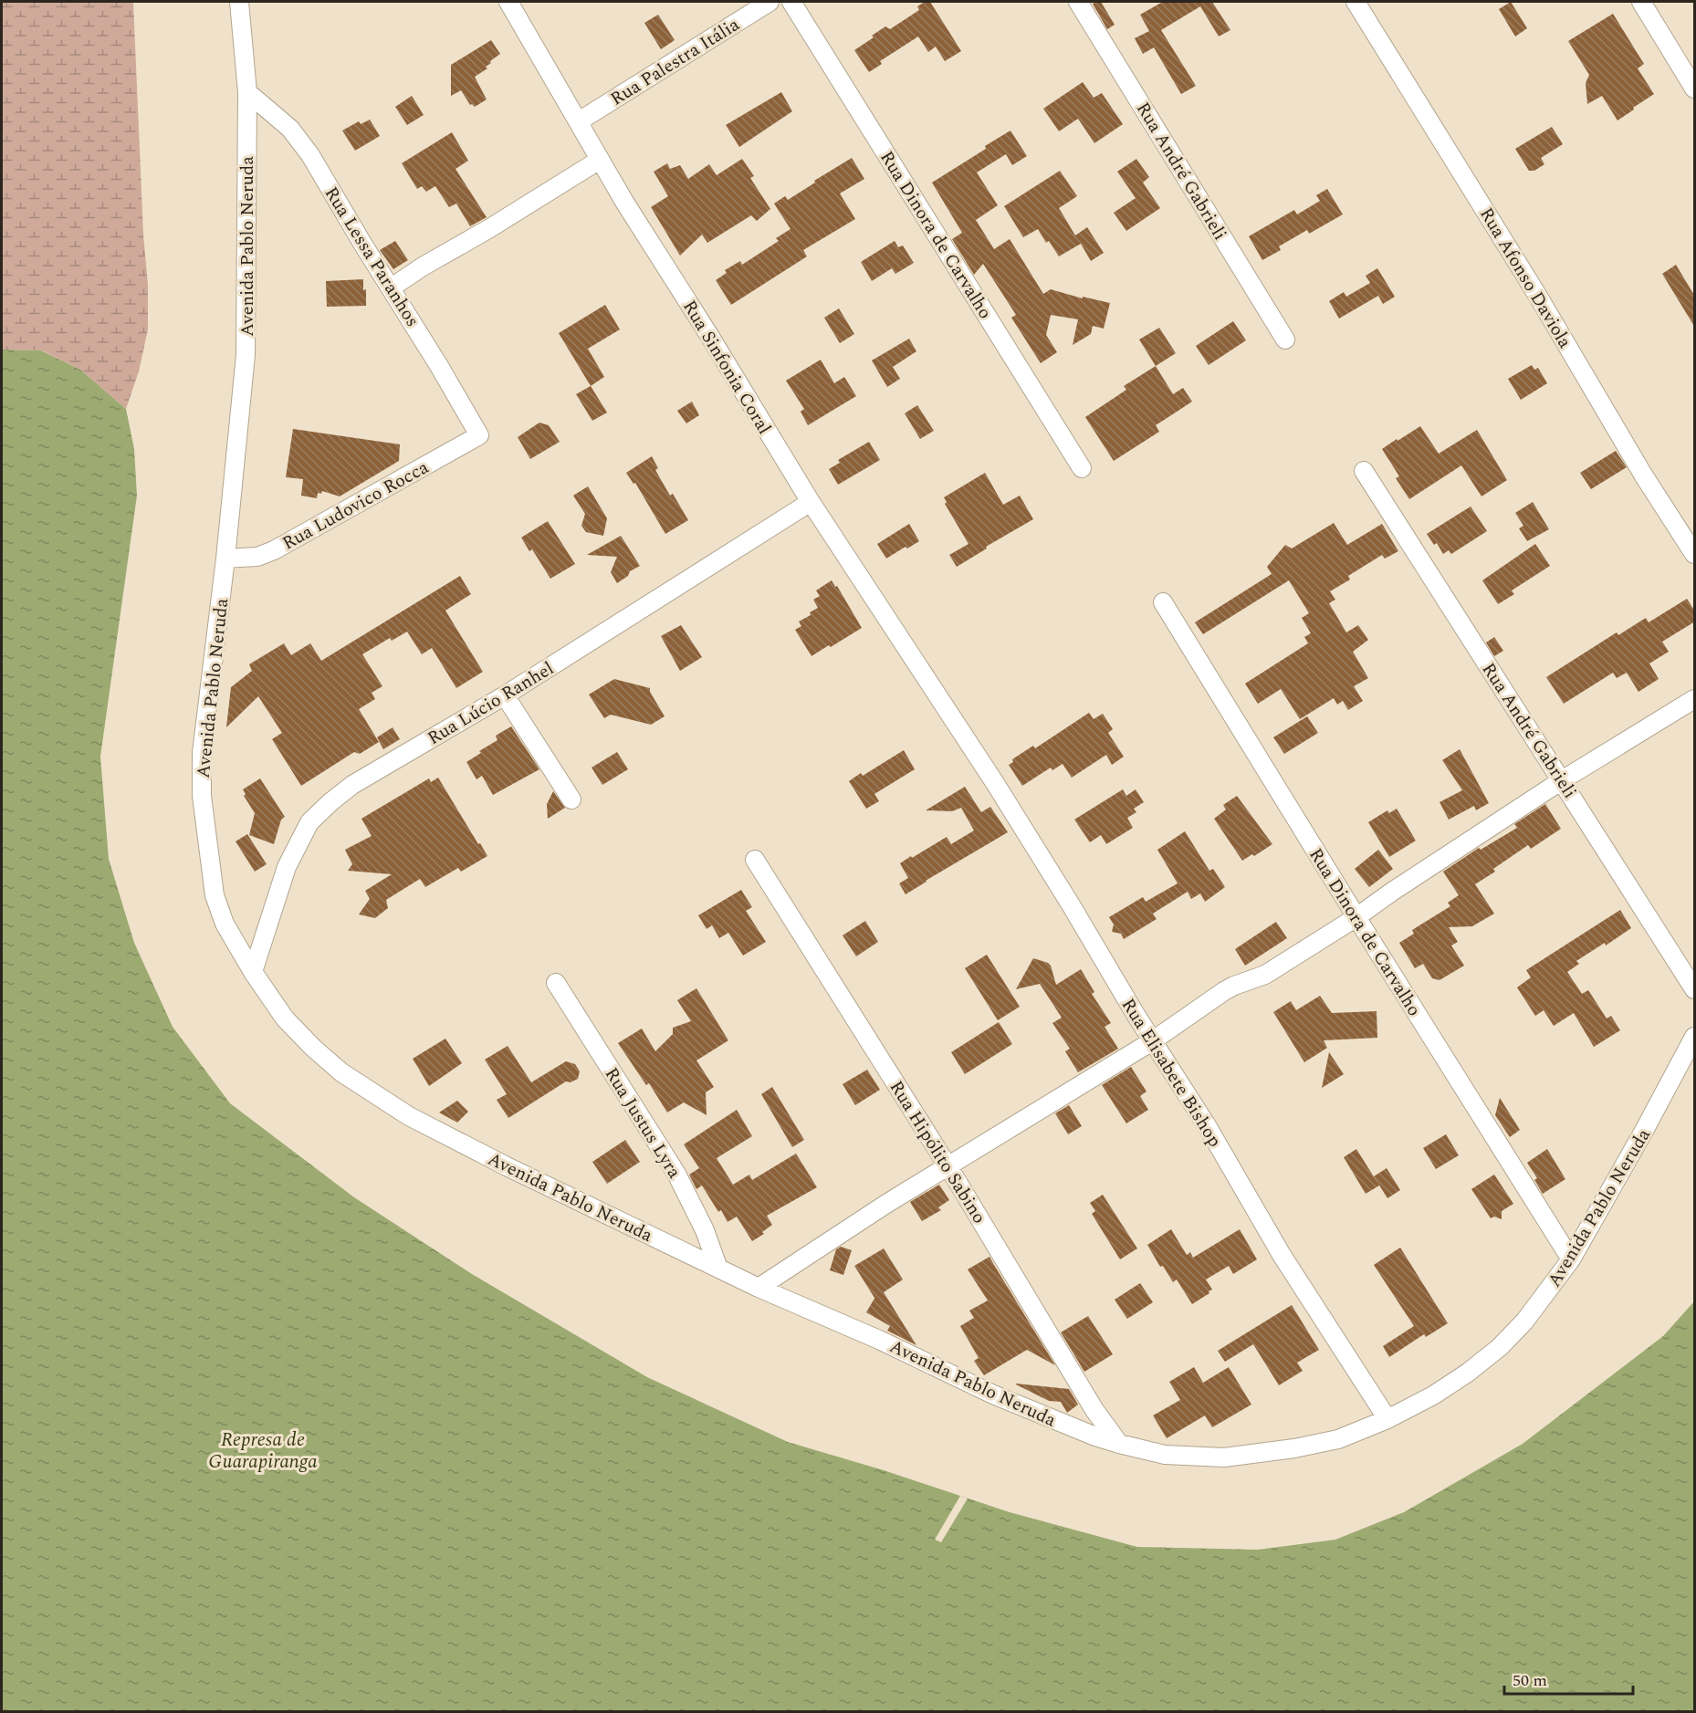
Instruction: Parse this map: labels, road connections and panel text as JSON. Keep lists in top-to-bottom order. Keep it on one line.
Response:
{"streets":{"street":["Rua Palestra Itália","Rua André Gabrieli","Rua Dinora de Carvalho","Avenida Pablo Neruda","Rua Lessa Paranhos","Rua Afonso Daviola","Rua Sinfonia Coral","Rua Ludovico Rocca","Rua Lúcio Ranhel","Rua Elisabete Bishop","Rua Justus Lyra","Rua Hipólito Sabino"]},"crossings":[["Rua Palestra Itália","Rua Sinfonia Coral"],["Rua Dinora de Carvalho","Avenida Pablo Neruda"],["Avenida Pablo Neruda","Rua Lessa Paranhos"],["Avenida Pablo Neruda","Rua Ludovico Rocca"],["Avenida Pablo Neruda","Rua Lúcio Ranhel"],["Avenida Pablo Neruda","Rua Elisabete Bishop"],["Avenida Pablo Neruda","Rua Justus Lyra"],["Avenida Pablo Neruda","Rua Hipólito Sabino"],["Rua Lessa Paranhos","Rua Ludovico Rocca"],["Rua Sinfonia Coral","Rua Lúcio Ranhel"],["Rua Sinfonia Coral","Rua Elisabete Bishop"]],"water":["Represa de Guarapiranga"],"scale_bar":"50 m"}
